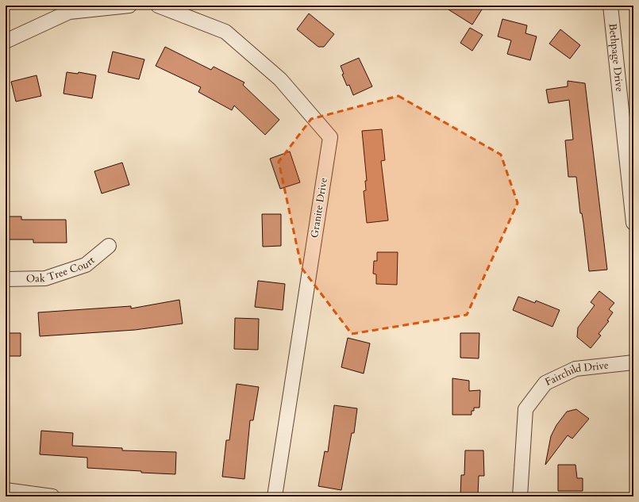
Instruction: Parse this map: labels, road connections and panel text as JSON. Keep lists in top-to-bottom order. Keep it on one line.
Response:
{"streets":{"street":["Bethpage Drive","Granite Drive","Oak Tree Court","Fairchild Drive"]}}
